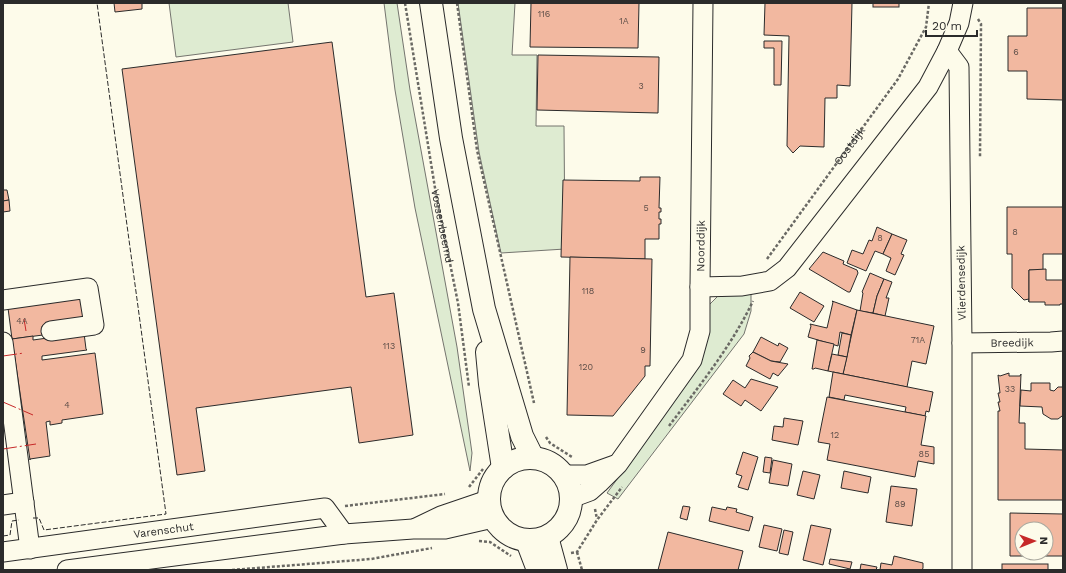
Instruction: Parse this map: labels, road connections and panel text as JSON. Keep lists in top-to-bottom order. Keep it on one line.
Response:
{"streets":{"street":["Noorddijk","Vlierdensedijk","Breedijk","Varenschut"],"path":["Oostdijk","Vossenbeemd"]},"crossings":[["Vlierdensedijk","Breedijk"]],"house_numbers":["116","1A","6","3","5","8","8","118","4A","71A","113","9","120","33","4","12","85","89"],"scale_bar":"20 m","north":"right"}
